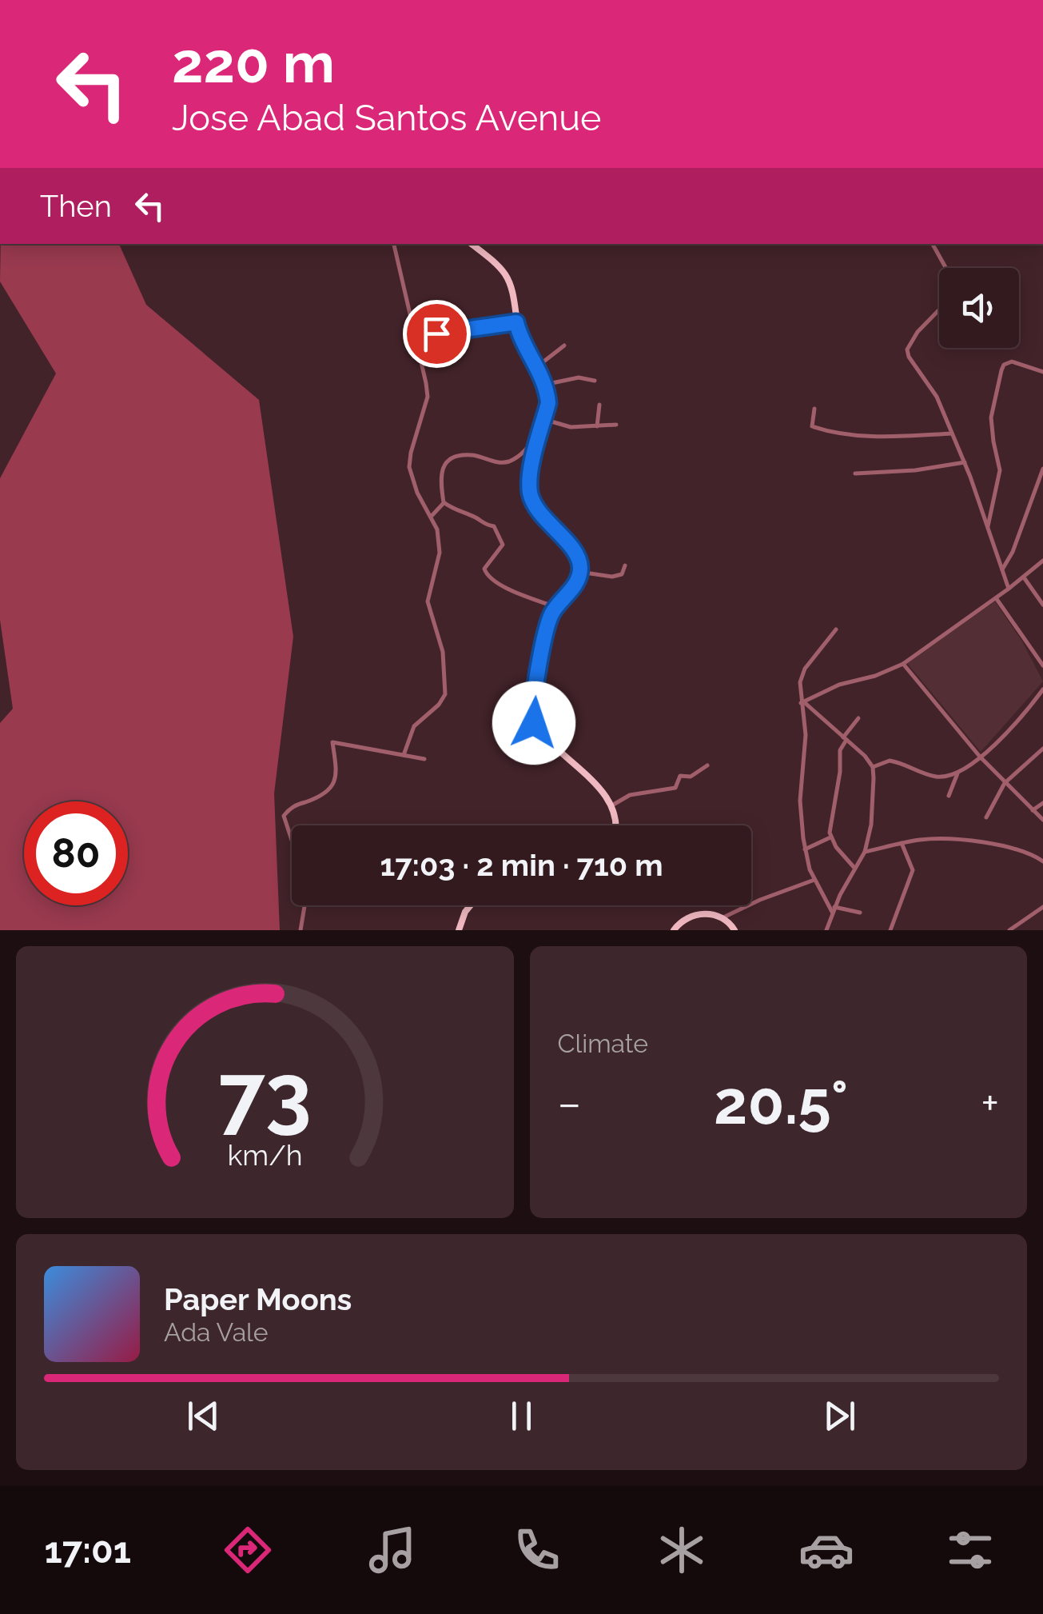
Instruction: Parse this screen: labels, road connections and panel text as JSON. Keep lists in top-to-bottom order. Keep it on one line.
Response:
{"page":{"turn":["220 m","Jose Abad Santos Avenue"],"then":"Then","limit":"80","trip":"17:03 · 2 min · 710 m","tile":"Climate","heat":["−","20.5°","+"],"song":["Paper Moons","Ada Vale"],"tabs":"17:01","gauge":["73","km/h"]}}
